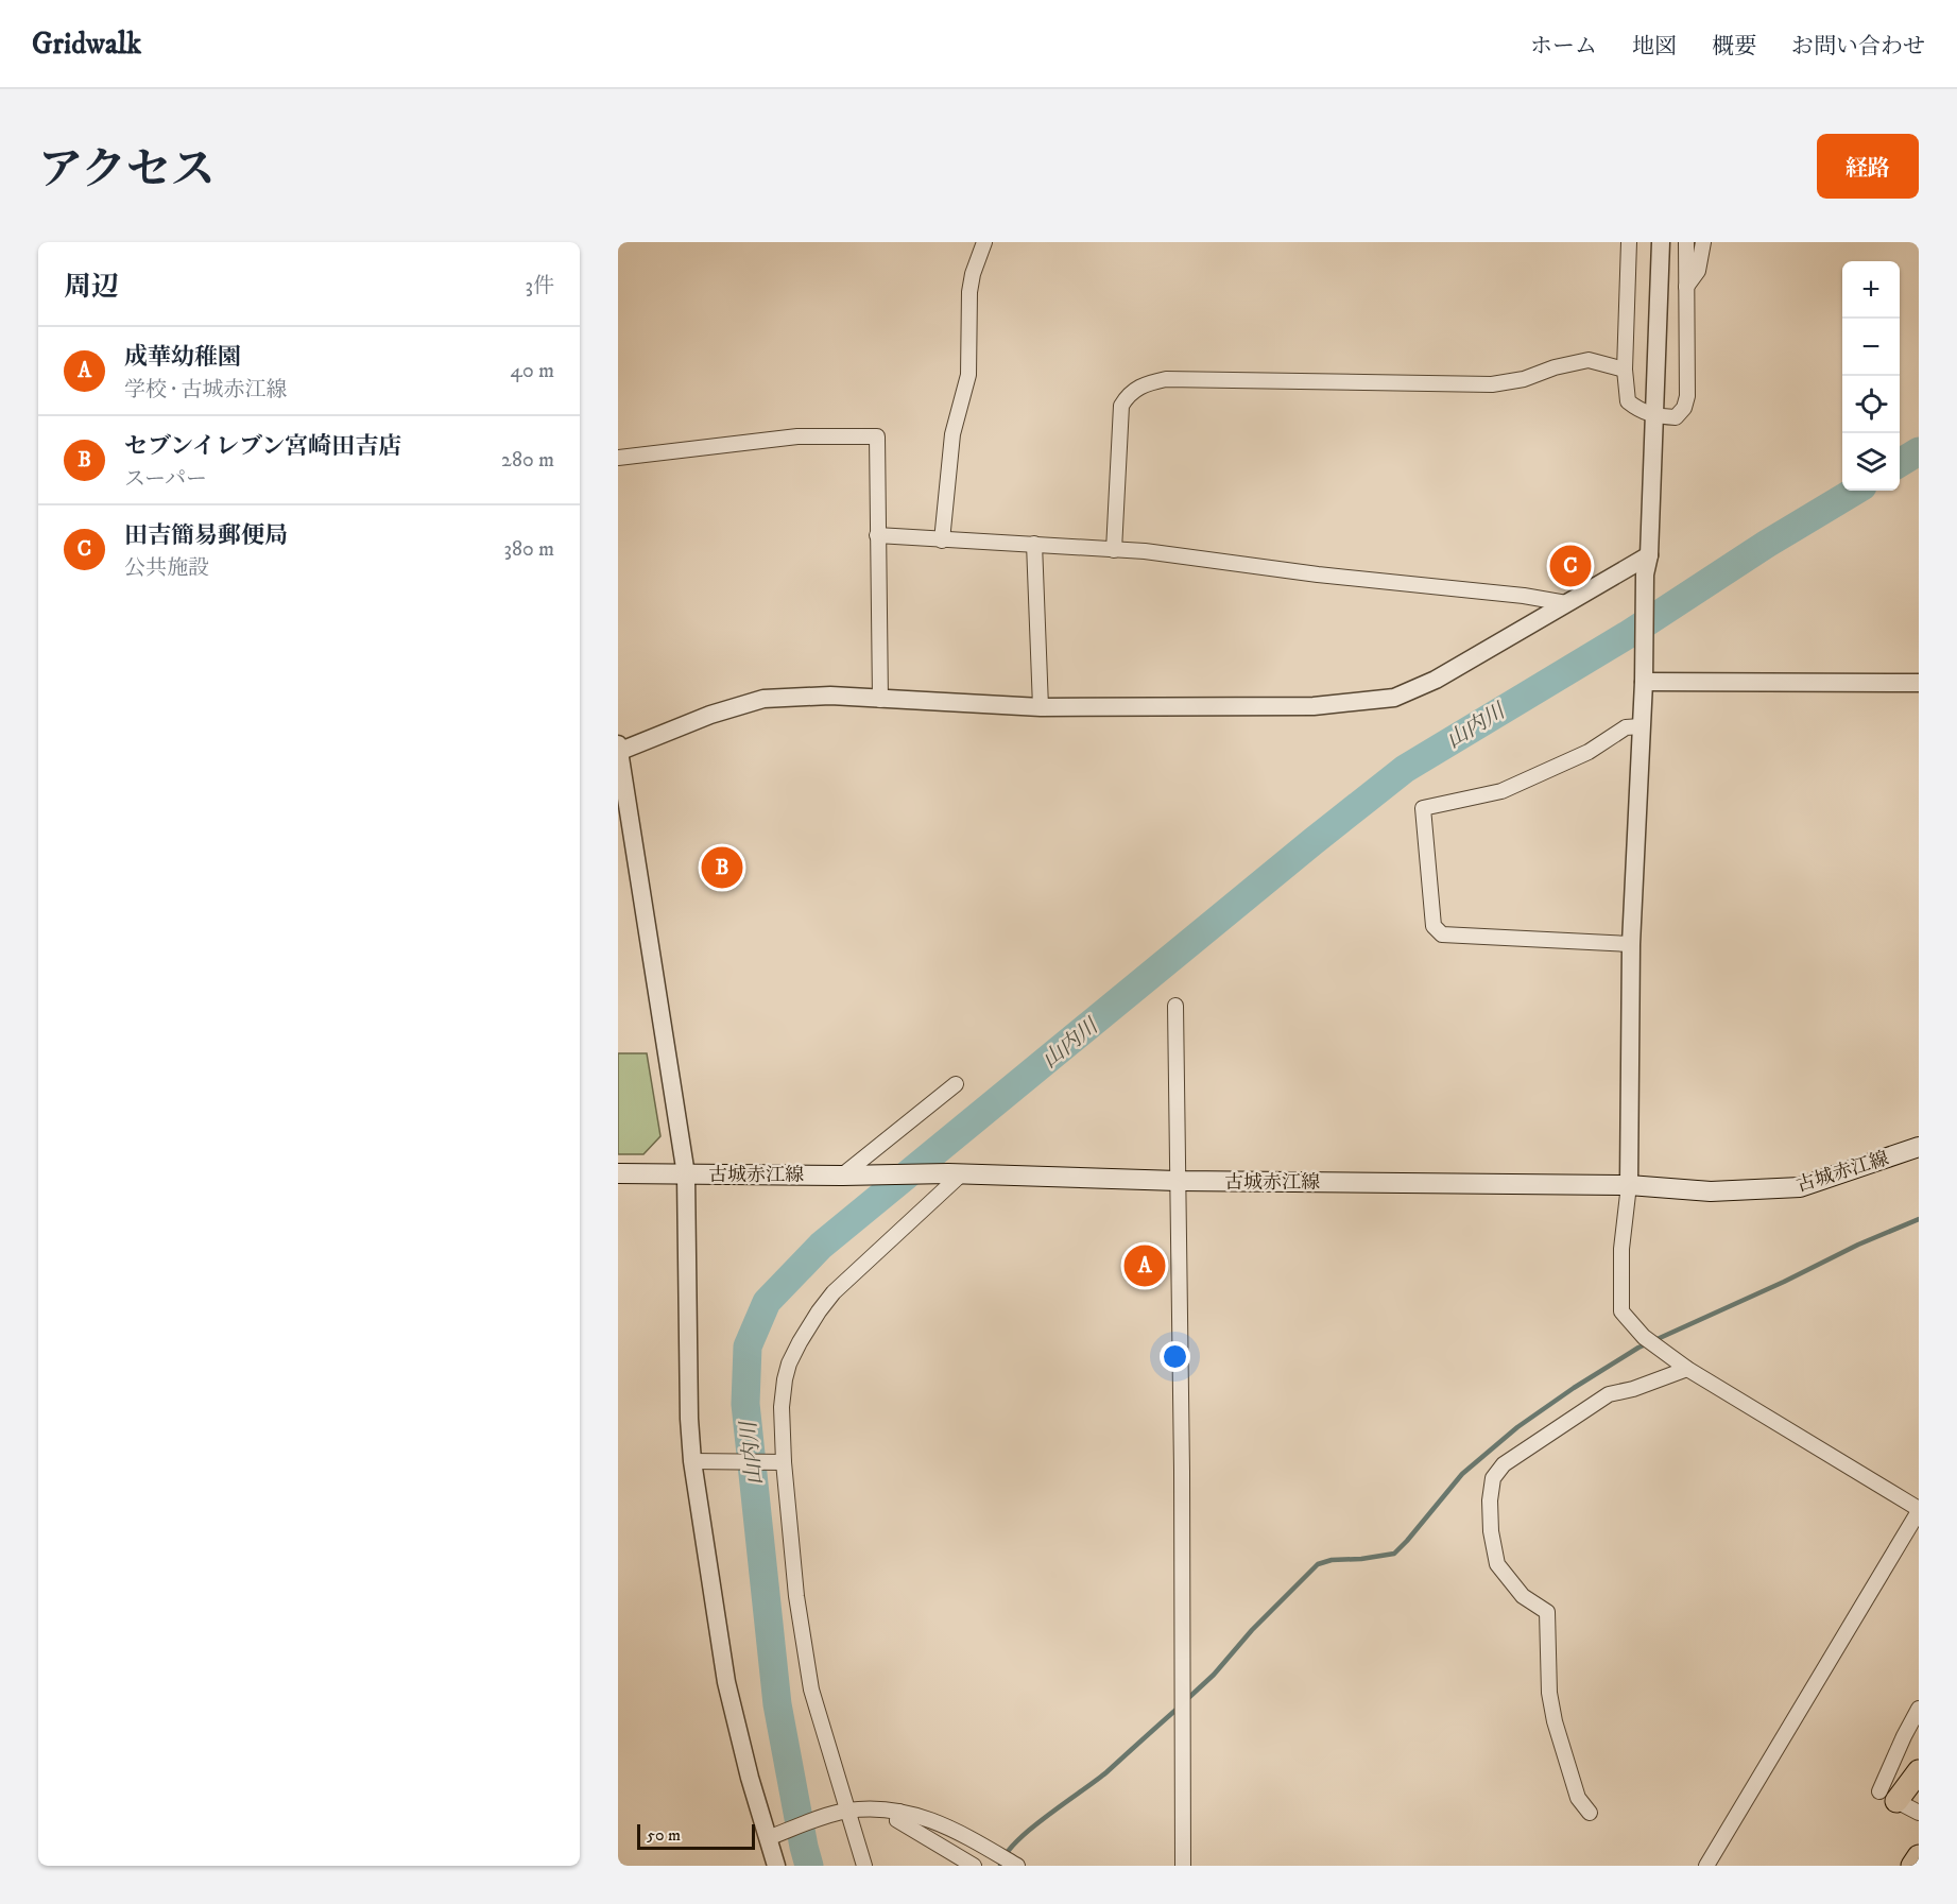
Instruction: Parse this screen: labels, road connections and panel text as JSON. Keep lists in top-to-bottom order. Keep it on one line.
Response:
{"streets":{"main road":["古城赤江線"]},"water":["山内川"],"scale_bar":"50 m","page":{"header":"Gridwalk","nav":["ホーム","地図","概要","お問い合わせ"],"title":"アクセス","buttons":"経路","heading":["周辺","3件"],"map_buttons":["+","−"],"list":[{"mark":"A","name":"成華幼稚園","note":"学校 · 古城赤江線","value":"40 m"},{"mark":"B","name":"セブンイレブン宮崎田吉店","note":"スーパー","value":"280 m"},{"mark":"C","name":"田吉簡易郵便局","note":"公共施設","value":"380 m"}],"pins":["C","B","A"],"scale":"50 m"}}
